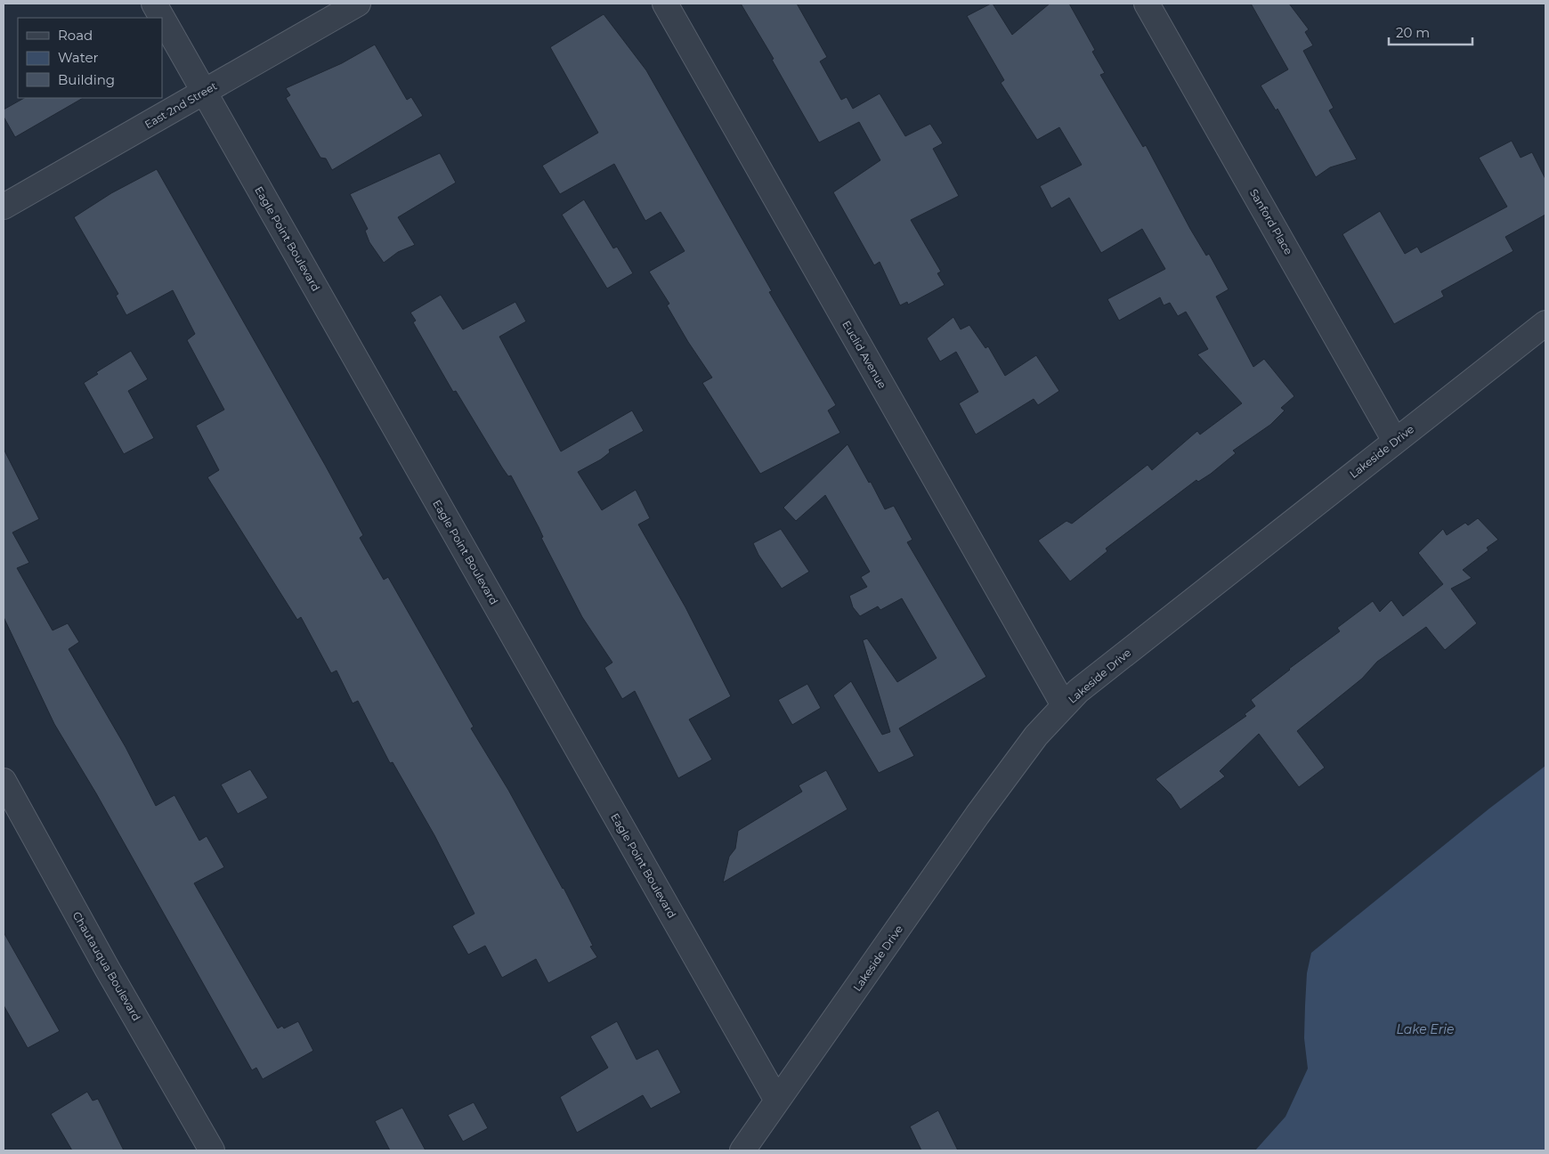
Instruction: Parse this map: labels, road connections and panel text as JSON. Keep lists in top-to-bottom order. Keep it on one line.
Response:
{"streets":{"street":["East 2nd Street","Sanford Place","Eagle Point Boulevard","Euclid Avenue","Lakeside Drive","Chautauqua Boulevard"]},"crossings":[["East 2nd Street","Eagle Point Boulevard"],["Sanford Place","Lakeside Drive"],["Eagle Point Boulevard","Lakeside Drive"],["Euclid Avenue","Lakeside Drive"]],"water":["Lake Erie"],"legend":["Road","Water","Building"],"scale_bar":"20 m"}
